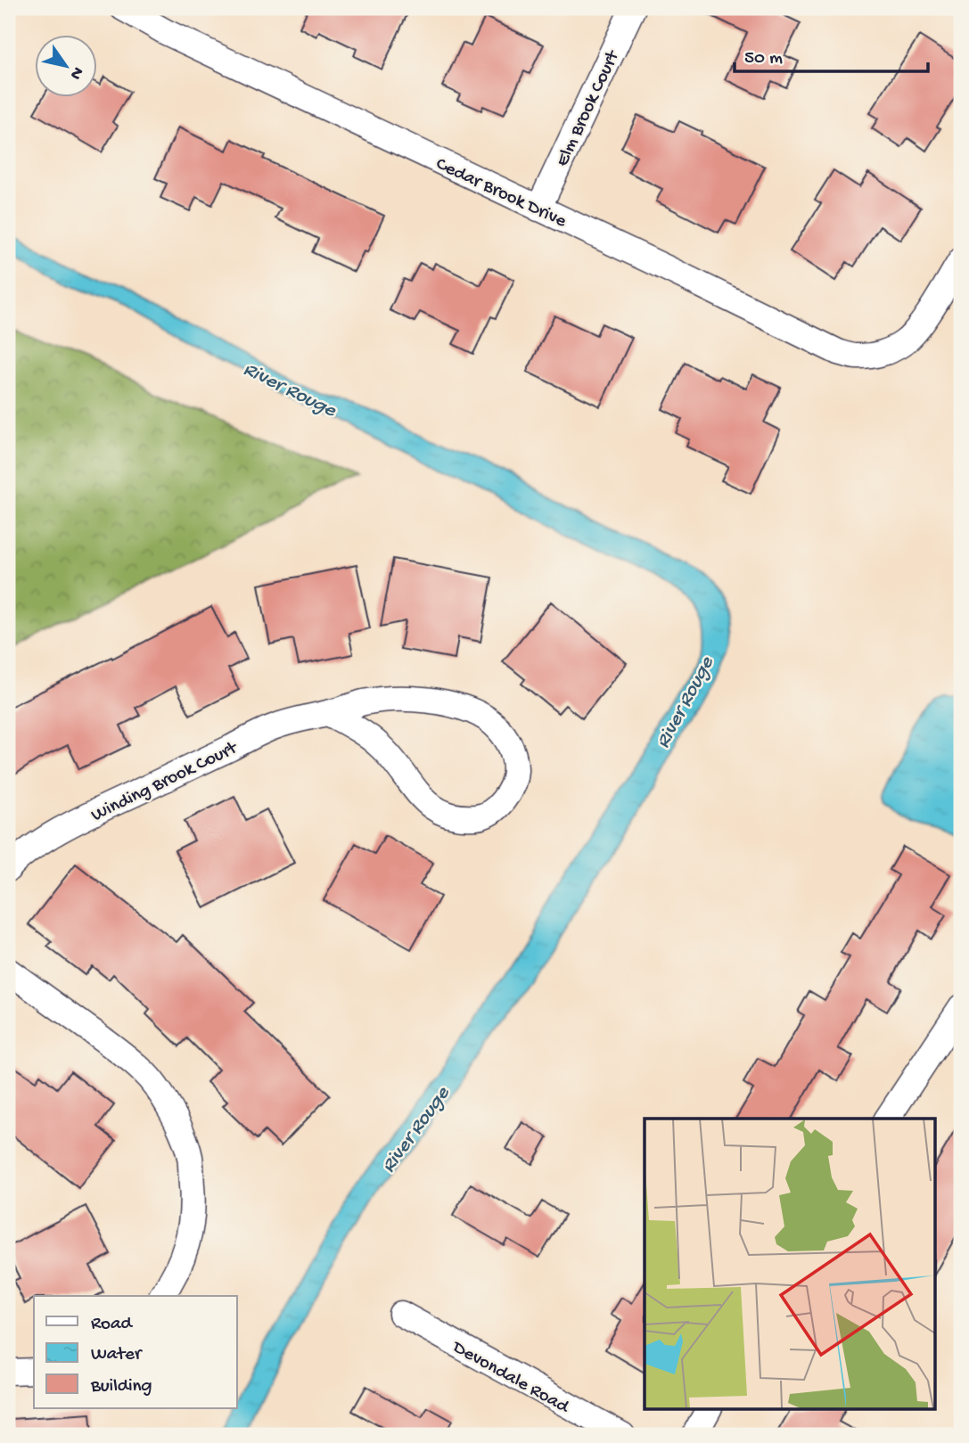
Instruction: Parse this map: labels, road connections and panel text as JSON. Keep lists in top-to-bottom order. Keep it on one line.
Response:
{"streets":{"street":["Elm Brook Court","Cedar Brook Drive","Winding Brook Court","Devondale Road"]},"crossings":[["Elm Brook Court","Cedar Brook Drive"]],"water":["River Rouge"],"legend":["Road","Water","Building"],"scale_bar":"50 m","north":"bottom right"}
